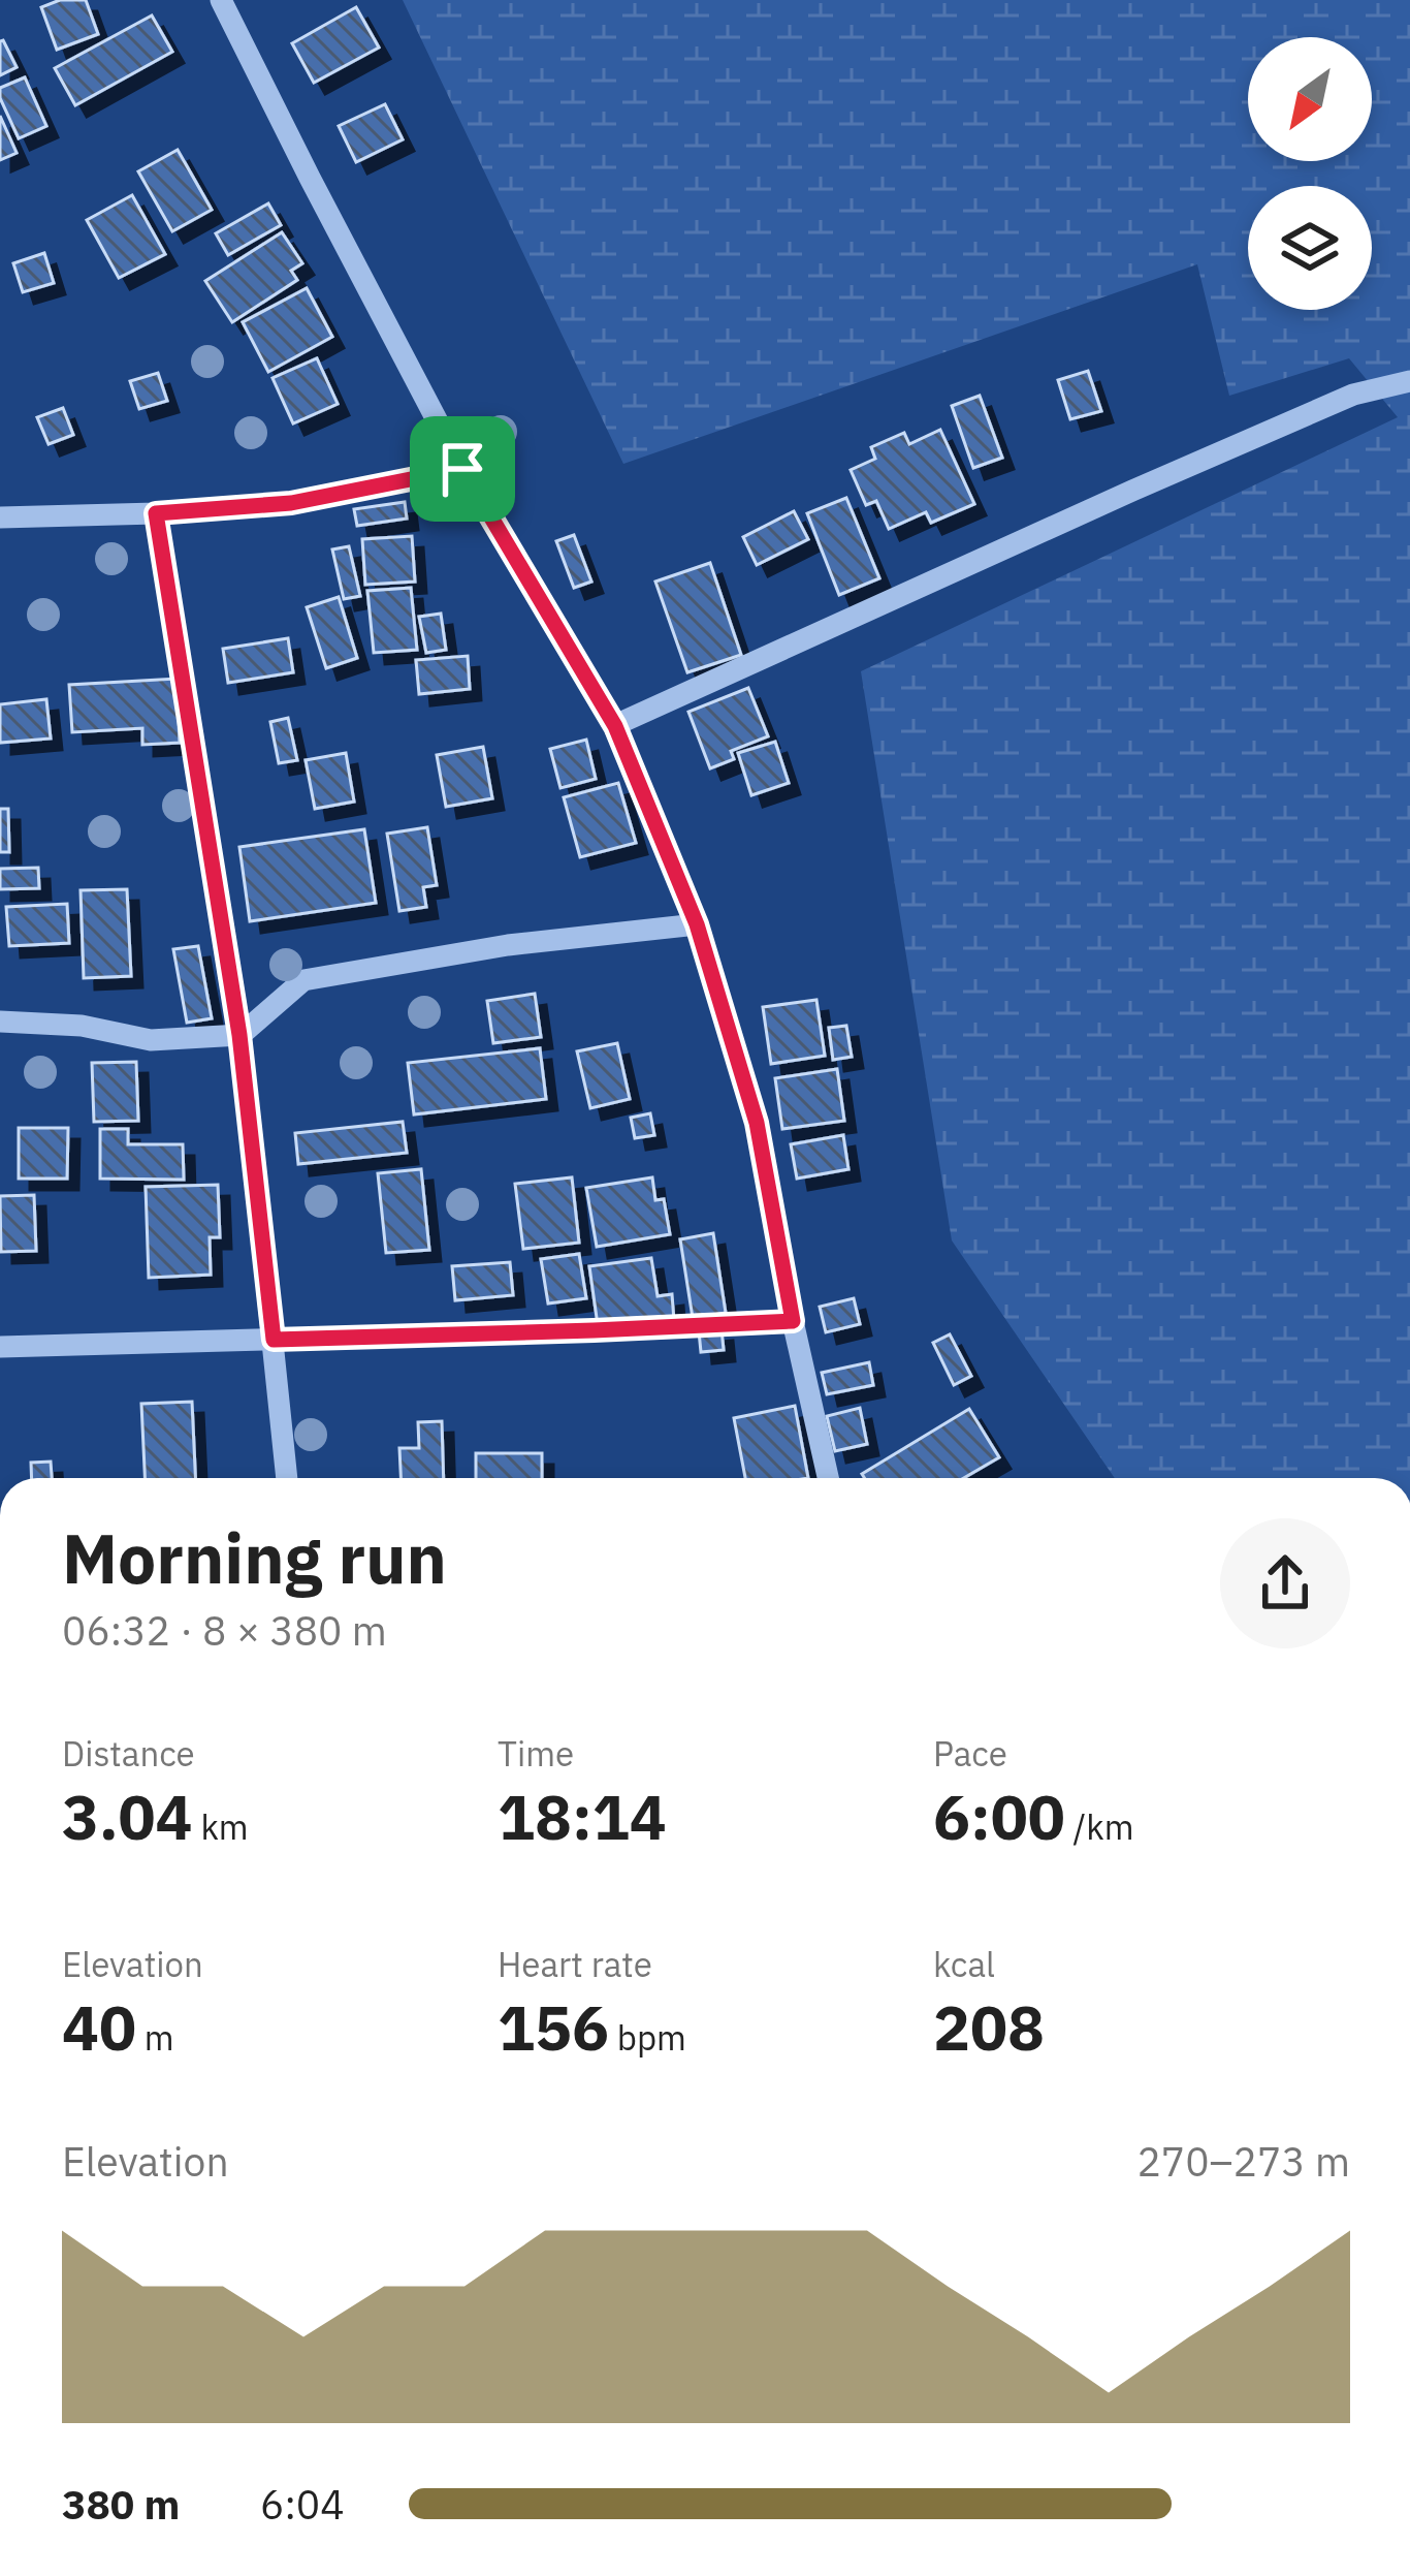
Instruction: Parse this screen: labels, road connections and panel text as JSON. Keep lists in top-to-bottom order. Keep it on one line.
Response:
{"north":"bottom left","page":{"heading":["Morning run","06:32 · 8 × 380 m"],"stats":[["Distance","3.04 km"],["Time","18:14"],["Pace","6:00 /km"],["Elevation","40 m"],["Heart rate","156 bpm"],["kcal","208"]],"chart":["Elevation","270–273 m"],"list":[{"name":"380 m","note":"6:04"}]}}
